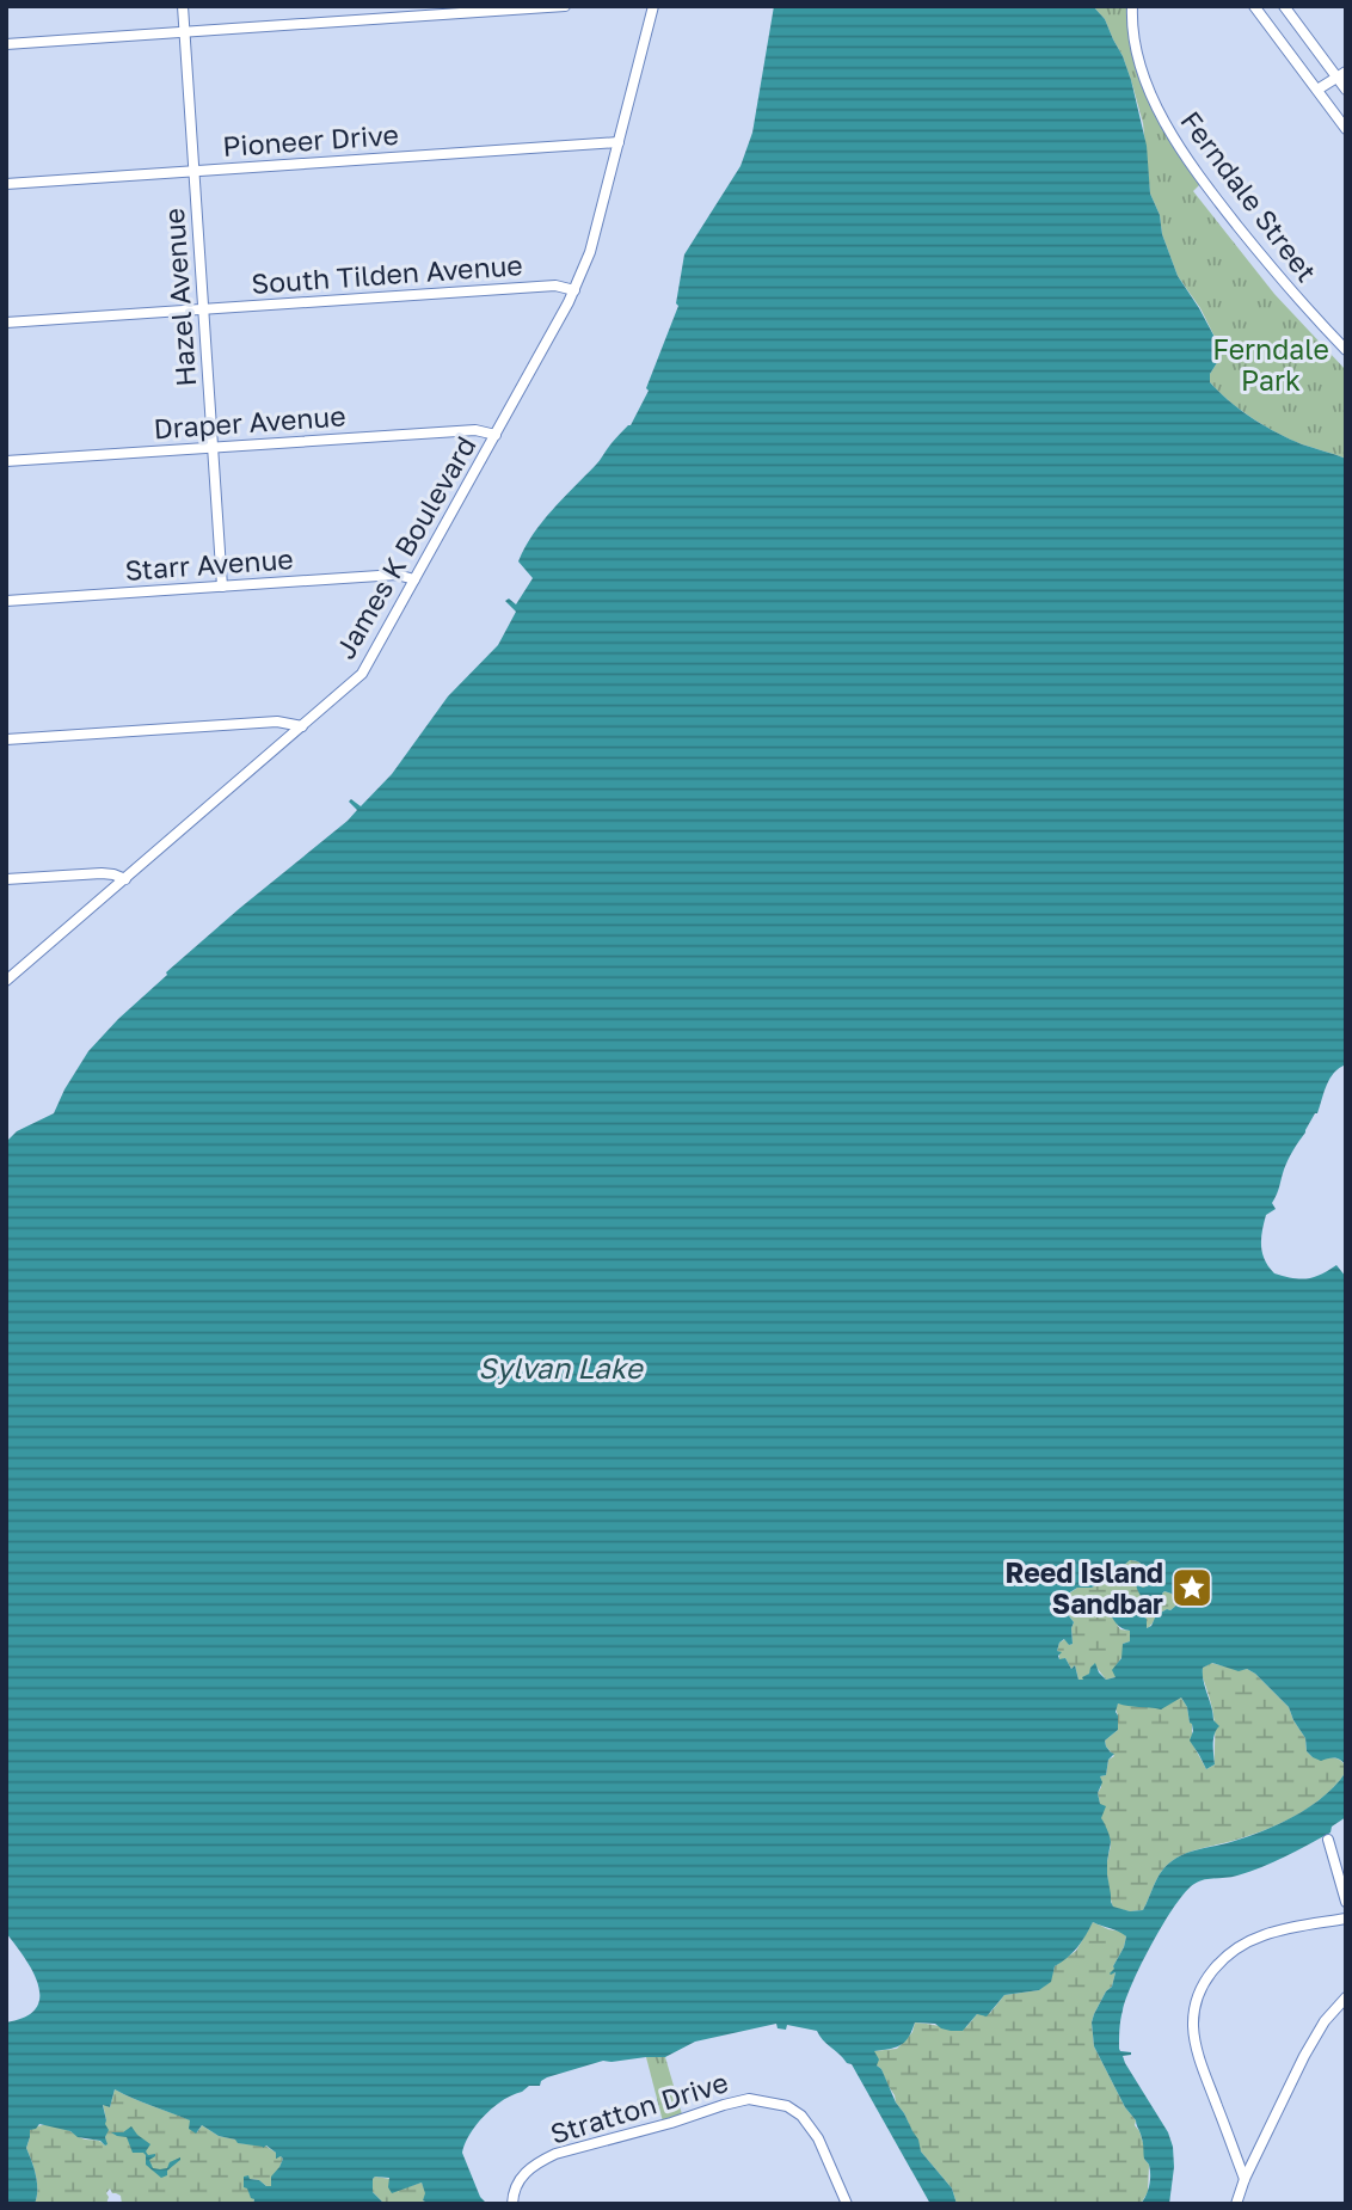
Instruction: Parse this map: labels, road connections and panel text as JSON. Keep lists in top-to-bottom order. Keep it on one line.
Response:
{"streets":{"street":["Pioneer Drive","Ferndale Street","South Tilden Avenue","Hazel Avenue","Draper Avenue","James K Boulevard","Starr Avenue","Stratton Drive"]},"crossings":[["Pioneer Drive","Hazel Avenue"],["Pioneer Drive","James K Boulevard"],["South Tilden Avenue","Hazel Avenue"],["South Tilden Avenue","James K Boulevard"],["Hazel Avenue","Draper Avenue"],["Hazel Avenue","Starr Avenue"],["Draper Avenue","James K Boulevard"],["James K Boulevard","Starr Avenue"]],"water":["Sylvan Lake"],"parks":["Ferndale Park"],"places":{"place":["Reed Island Sandbar"]}}
